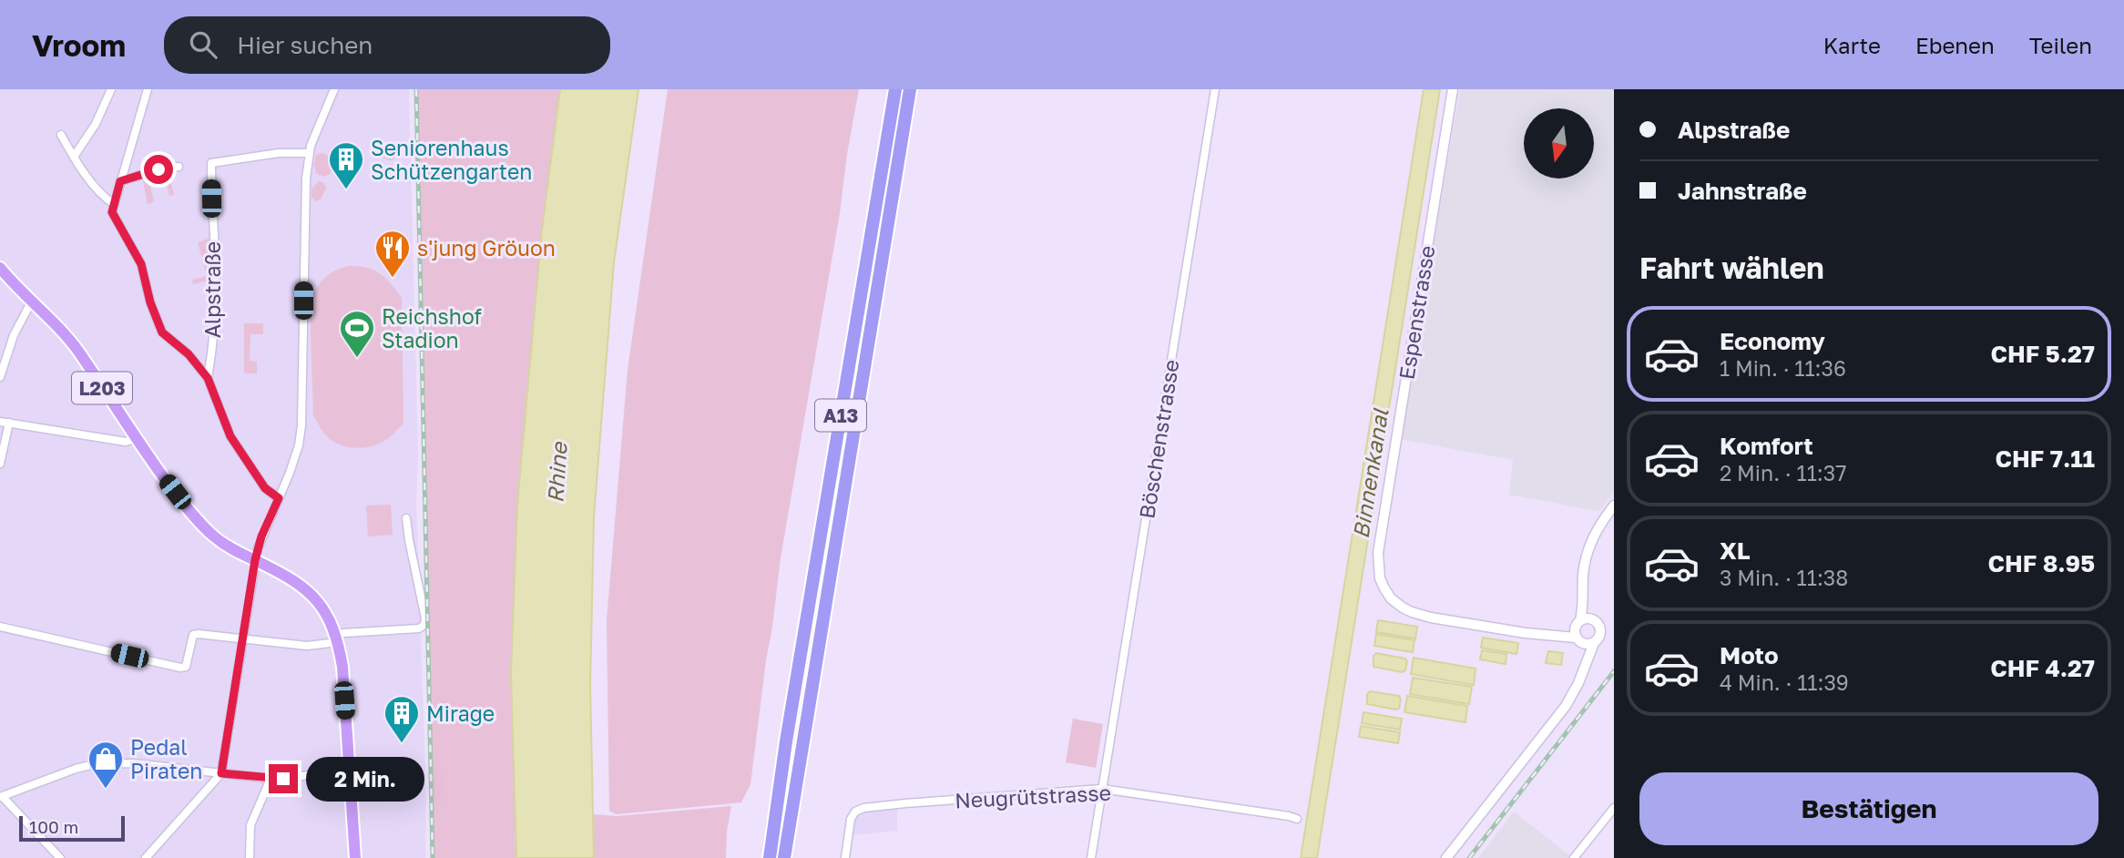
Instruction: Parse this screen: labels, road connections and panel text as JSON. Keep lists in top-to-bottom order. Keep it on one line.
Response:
{"streets":{"highway":["A13"],"main road":["L203"],"street":["Alpstraße","Espenstrasse","Böschenstrasse","Neugrütstrasse"]},"crossings":[["Böschenstrasse","Neugrütstrasse"]],"water":["Rhine","Binnenkanal"],"places":{"building":["Seniorenhaus Schützengarten","Mirage"],"restaurant":["s'jung Gröuon"],"sports":["Reichshof Stadion"],"shop":["Pedal Piraten"]},"scale_bar":"100 m","north":"bottom","page":{"header":"Vroom","search":"Hier suchen","nav":["Karte","Ebenen","Teilen"],"banner":["Alpstraße","Jahnstraße"],"heading":"Fahrt wählen","list":[{"name":"Economy","note":"1 Min. · 11:36","value":"CHF 5.27"},{"name":"Komfort","note":"2 Min. · 11:37","value":"CHF 7.11"},{"name":"XL","note":"3 Min. · 11:38","value":"CHF 8.95"},{"name":"Moto","note":"4 Min. · 11:39","value":"CHF 4.27"}],"bubble":"2 Min.","buttons":"Bestätigen","scale":"100 m"}}
